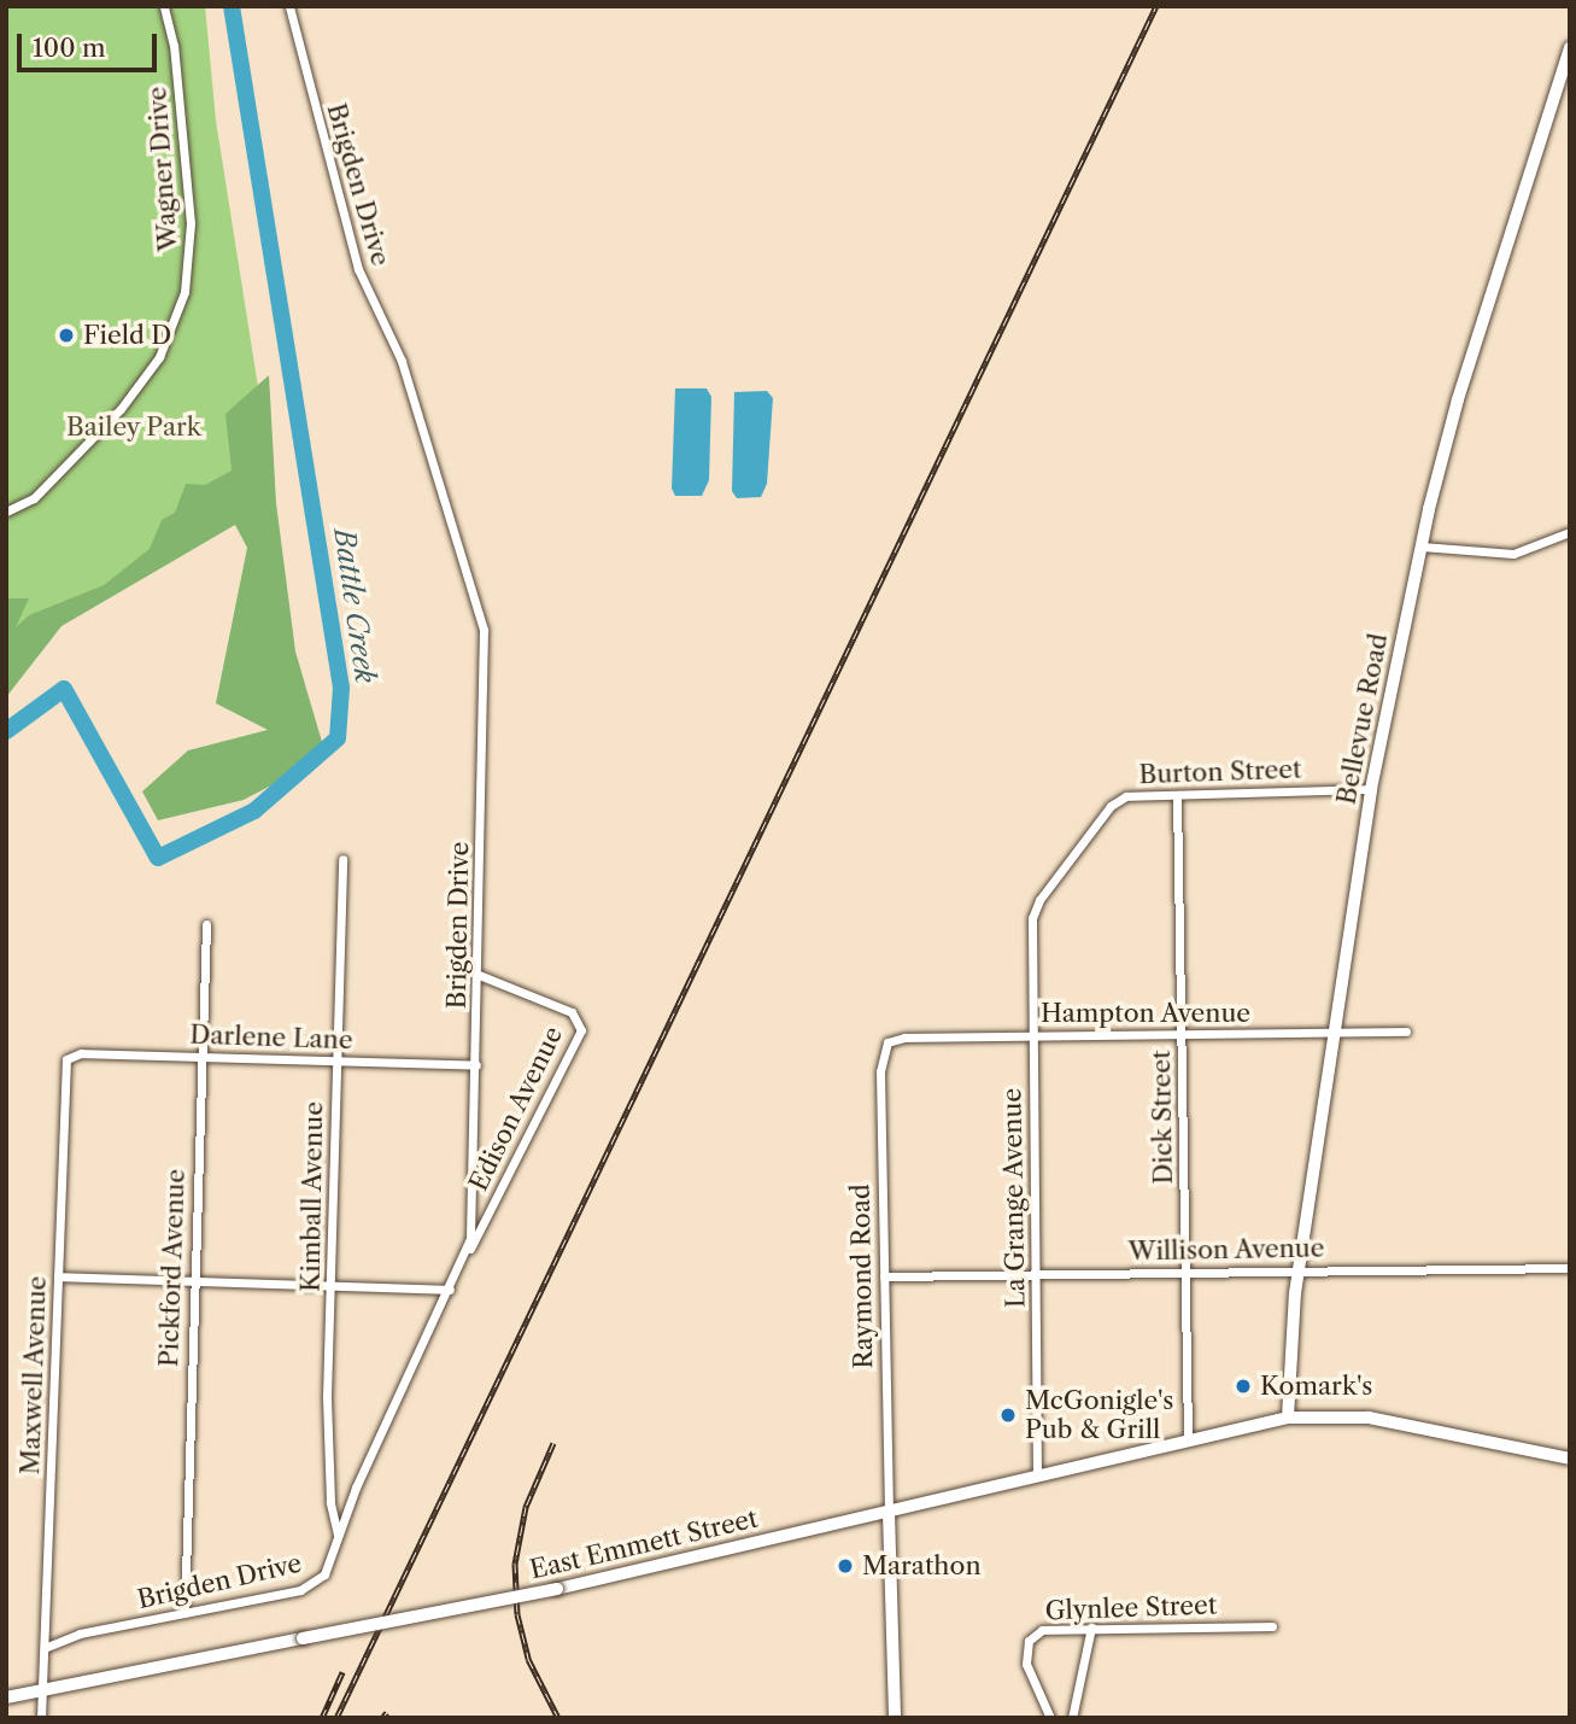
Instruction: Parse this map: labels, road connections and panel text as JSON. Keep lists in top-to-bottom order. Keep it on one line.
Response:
{"streets":{"street":["Wagner Drive","Brigden Drive","Bellevue Road","Burton Street","Hampton Avenue","Darlene Lane","Edison Avenue","Dick Street","Kimball Avenue","La Grange Avenue","Willison Avenue","Pickford Avenue","Raymond Road","Maxwell Avenue","East Emmett Street","Glynlee Street"]},"crossings":[["Brigden Drive","Darlene Lane"],["Brigden Drive","Edison Avenue"],["Brigden Drive","Kimball Avenue"],["Brigden Drive","Pickford Avenue"],["Brigden Drive","Maxwell Avenue"],["Bellevue Road","Burton Street"],["Bellevue Road","Hampton Avenue"],["Bellevue Road","Willison Avenue"],["Bellevue Road","East Emmett Street"],["Burton Street","Dick Street"],["Burton Street","La Grange Avenue"],["Hampton Avenue","Dick Street"],["Hampton Avenue","La Grange Avenue"],["Hampton Avenue","Raymond Road"],["Darlene Lane","Kimball Avenue"],["Darlene Lane","Pickford Avenue"],["Darlene Lane","Maxwell Avenue"],["Dick Street","Willison Avenue"],["Dick Street","East Emmett Street"],["La Grange Avenue","Willison Avenue"],["La Grange Avenue","East Emmett Street"],["Willison Avenue","Raymond Road"],["Raymond Road","East Emmett Street"],["Maxwell Avenue","East Emmett Street"]],"water":["Battle Creek"],"parks":["Bailey Park"],"places":["Field D","Komark's","McGonigle's Pub & Grill","Marathon"],"scale_bar":"100 m"}
